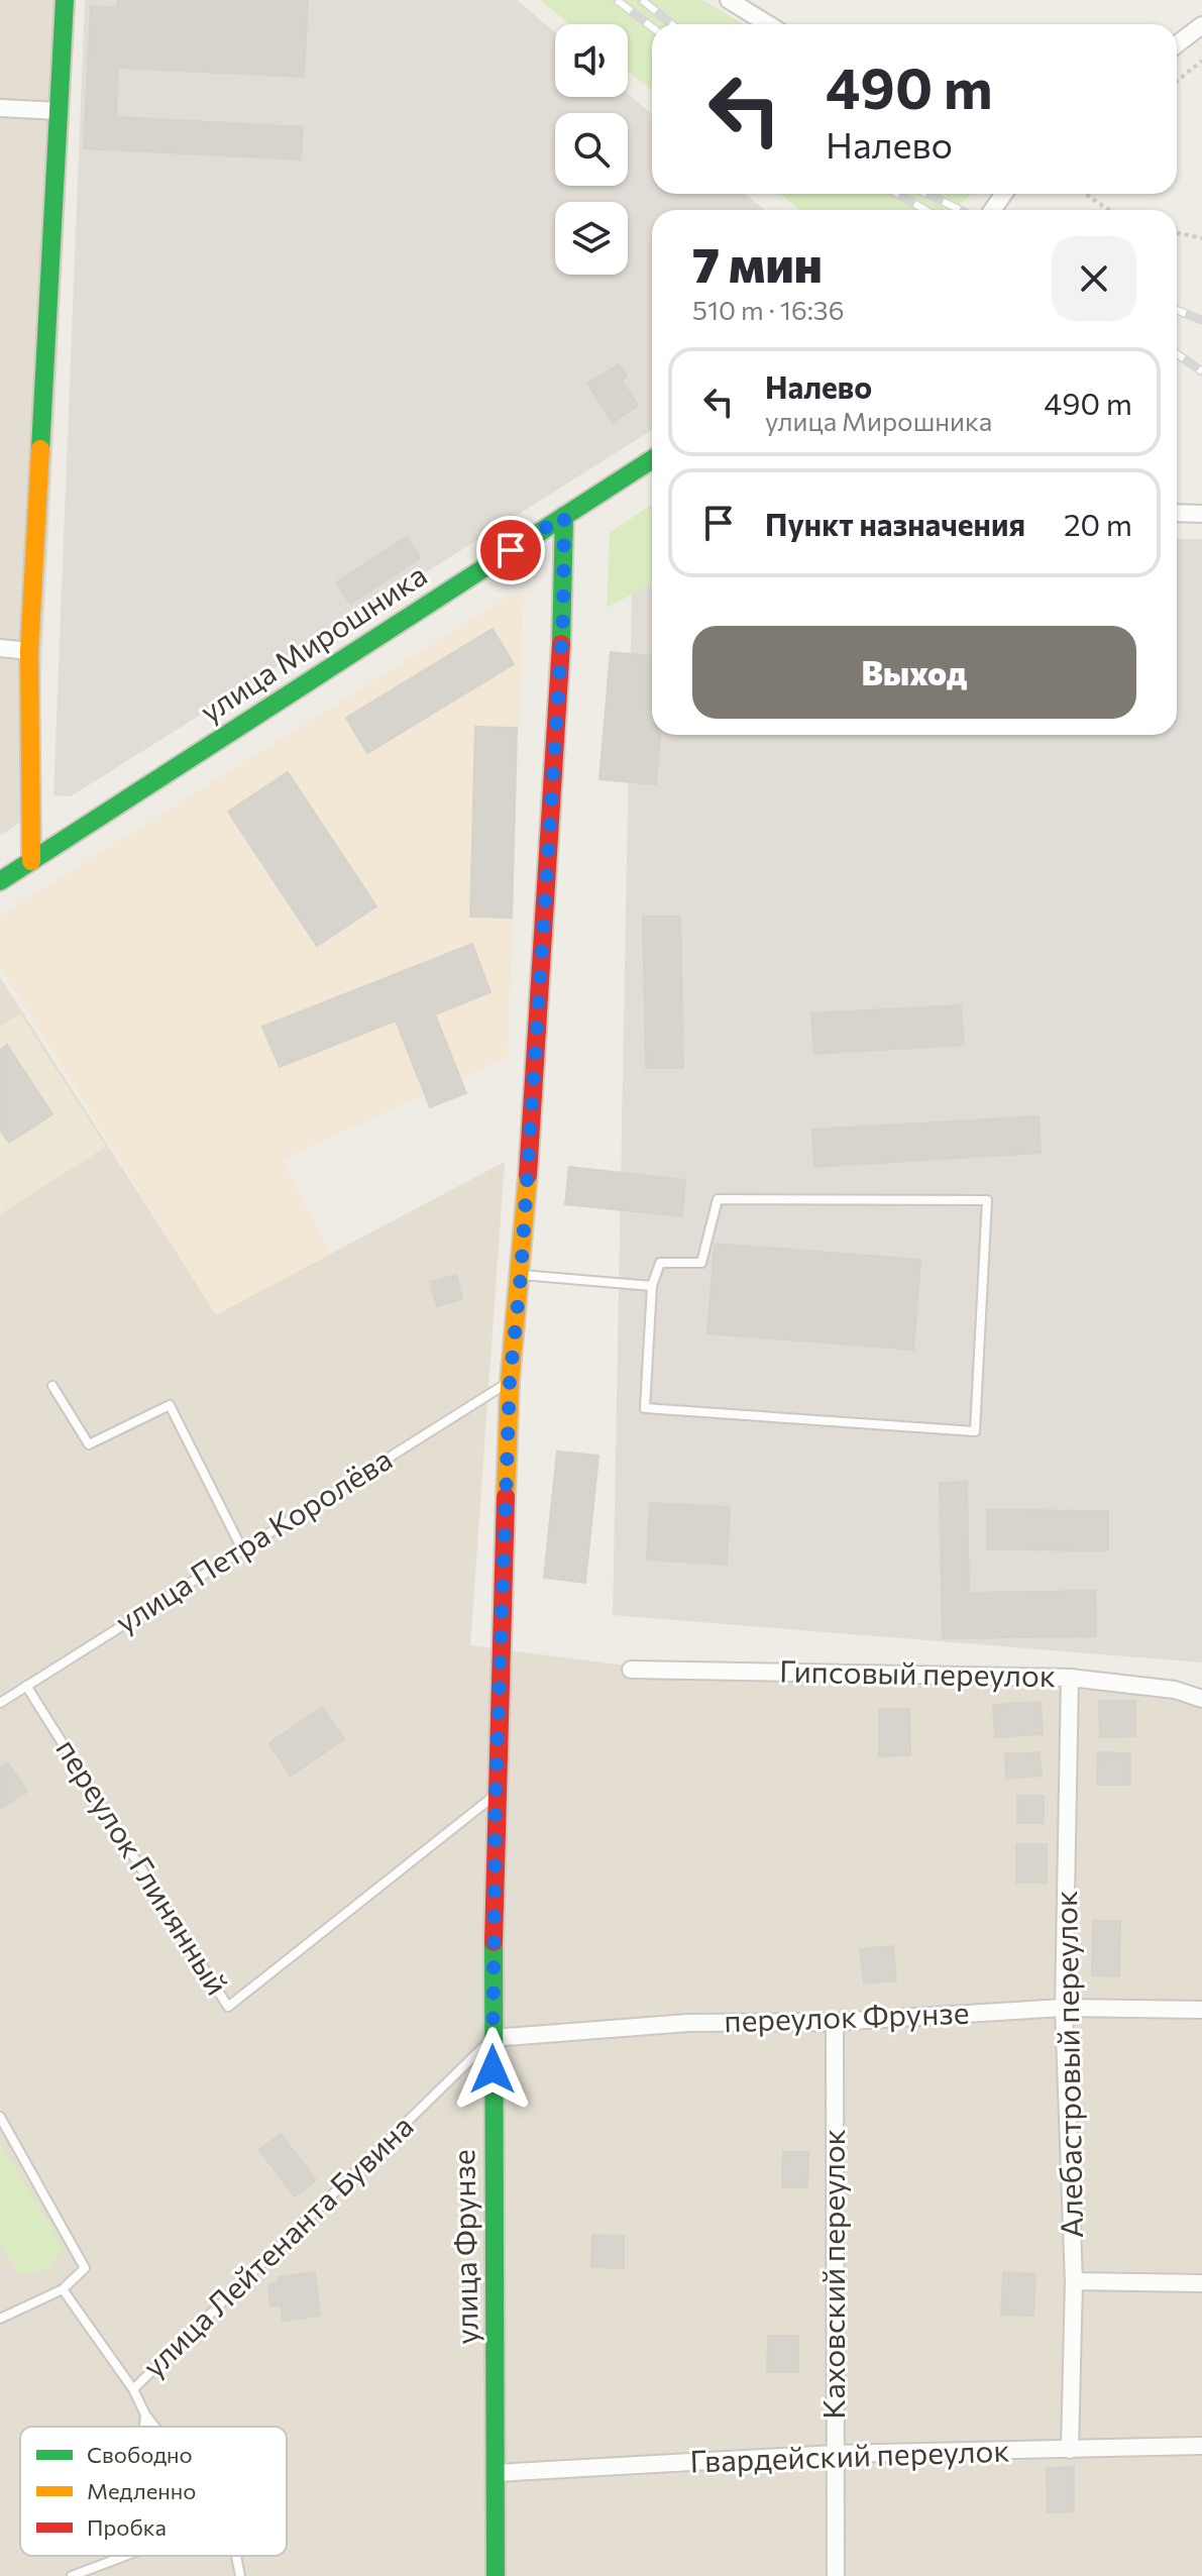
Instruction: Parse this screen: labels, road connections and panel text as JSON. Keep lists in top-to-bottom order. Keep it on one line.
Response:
{"streets":{"main road":["улица Мирошника","улица Фрунзе"],"street":["Гипсовый переулок","переулок Фрунзе","Алебастровый переулок","Каховский переулок","Гвардейский переулок"],"lane":["улица Петра Королёва","переулок Глинянный","улица Лейтенанта Бувина"]},"crossings":[["улица Мирошника","улица Фрунзе"],["улица Петра Королёва","переулок Глинянный"],["улица Петра Королёва","улица Фрунзе"],["Гипсовый переулок","Алебастровый переулок"],["переулок Глинянный","улица Фрунзе"],["переулок Фрунзе","Алебастровый переулок"],["переулок Фрунзе","улица Лейтенанта Бувина"],["переулок Фрунзе","улица Фрунзе"],["переулок Фрунзе","Каховский переулок"],["Алебастровый переулок","Гвардейский переулок"],["улица Лейтенанта Бувина","улица Фрунзе"],["улица Фрунзе","Гвардейский переулок"],["Каховский переулок","Гвардейский переулок"]],"legend":["Свободно","Медленно","Пробка"],"page":{"turn":["490 m","Налево"],"heading":["7 мин","510 m · 16:36"],"list":[{"name":"Налево","note":"улица Мирошника","value":"490 m"},{"name":"Пункт назначения","value":"20 m"}],"buttons":"Выход"}}
